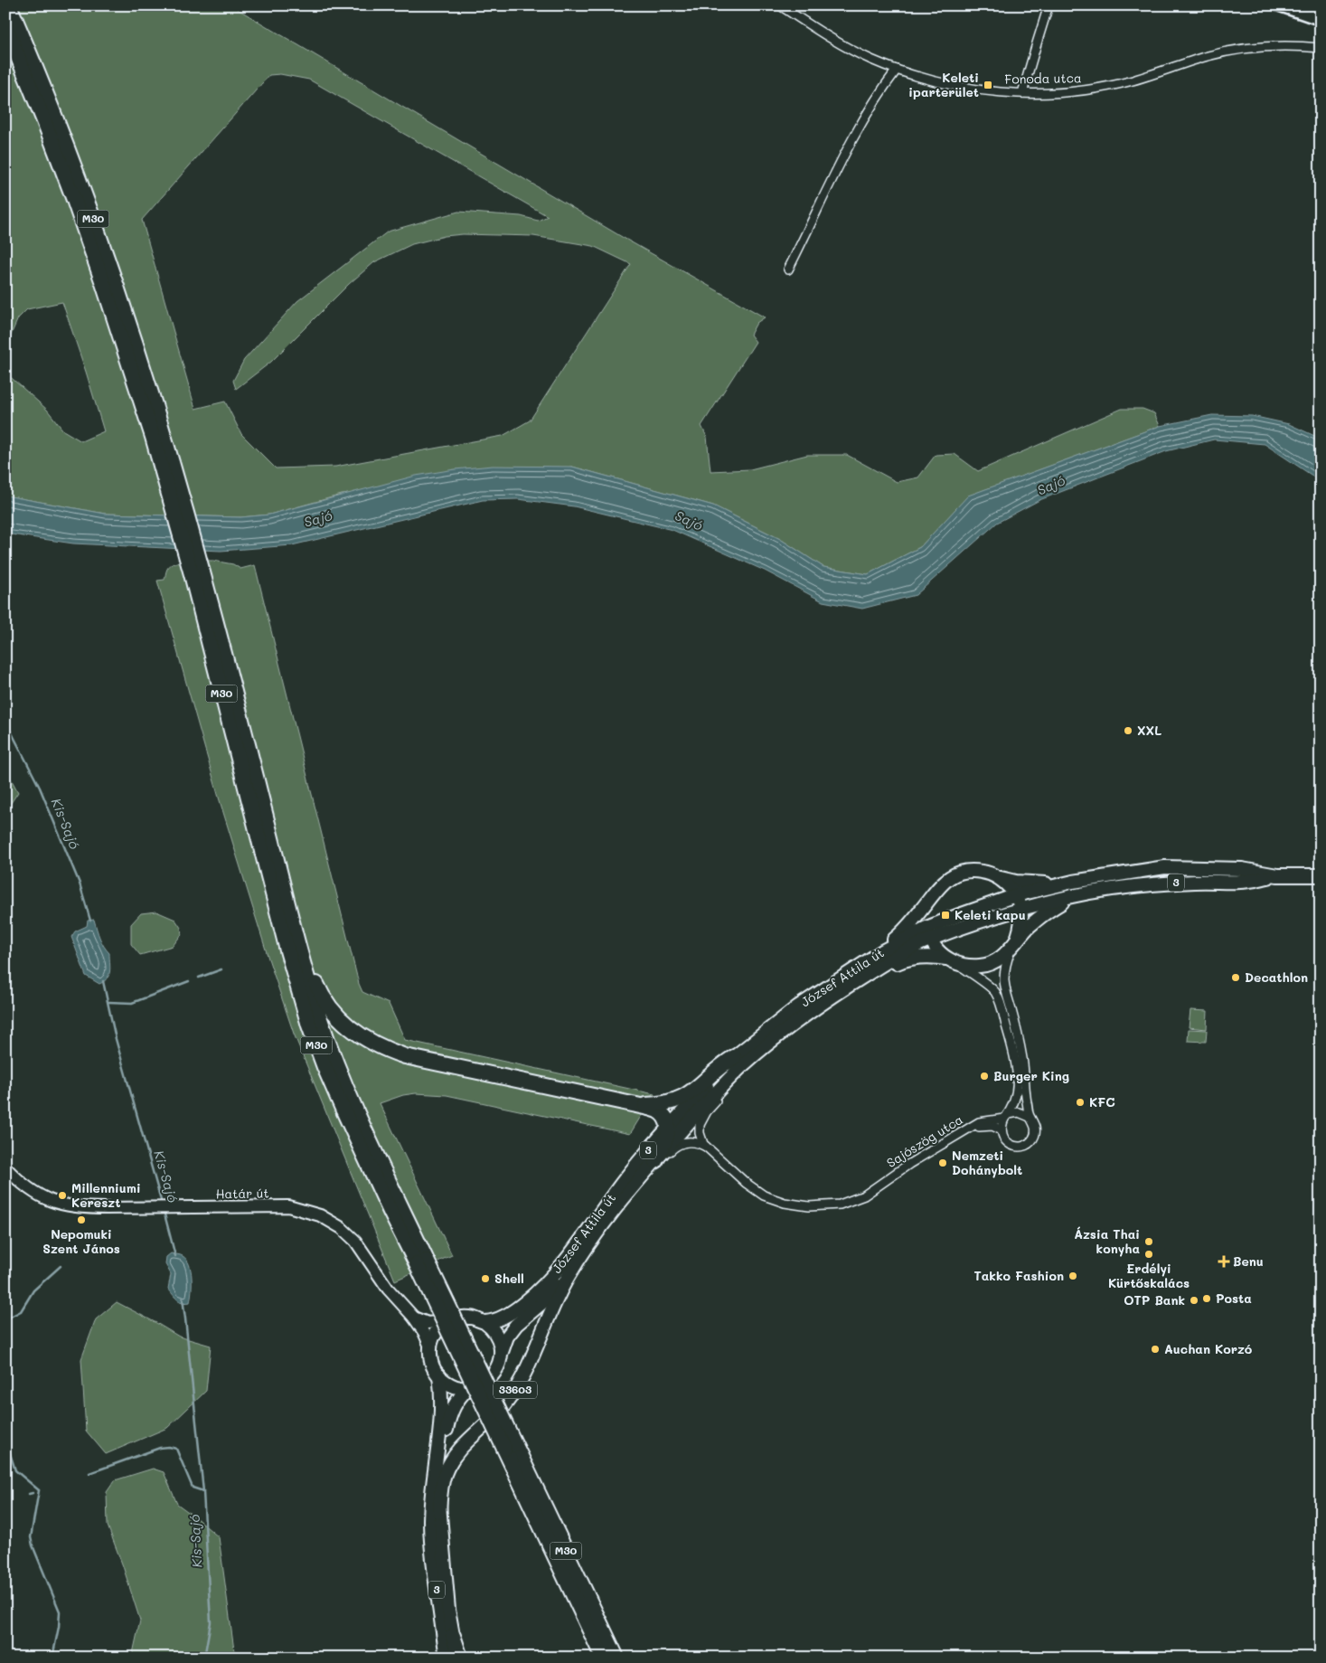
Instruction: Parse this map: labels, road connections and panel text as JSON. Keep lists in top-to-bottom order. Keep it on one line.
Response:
{"streets":{"highway":["M30"],"main road":["3","József Attila út","Határ út","33603"],"street":["Fonoda utca","Sajószög utca"]},"crossings":[["3","József Attila út"],["3","Határ út"],["3","33603"],["József Attila út","Határ út"],["József Attila út","33603"]],"water":["Sajó","Kis-Sajó"],"places":{"transit":["Keleti iparterület","Keleti kapu"],"other":["XXL","Decathlon","Burger King","KFC","Nemzeti Dohánybolt","Millenniumi Kereszt","Nepomuki Szent János","Ázsia Thai konyha","Erdélyi Kürtőskalács","Takko Fashion","Shell","Posta","OTP Bank","Auchan Korzó"],"health":["Benu"]}}
